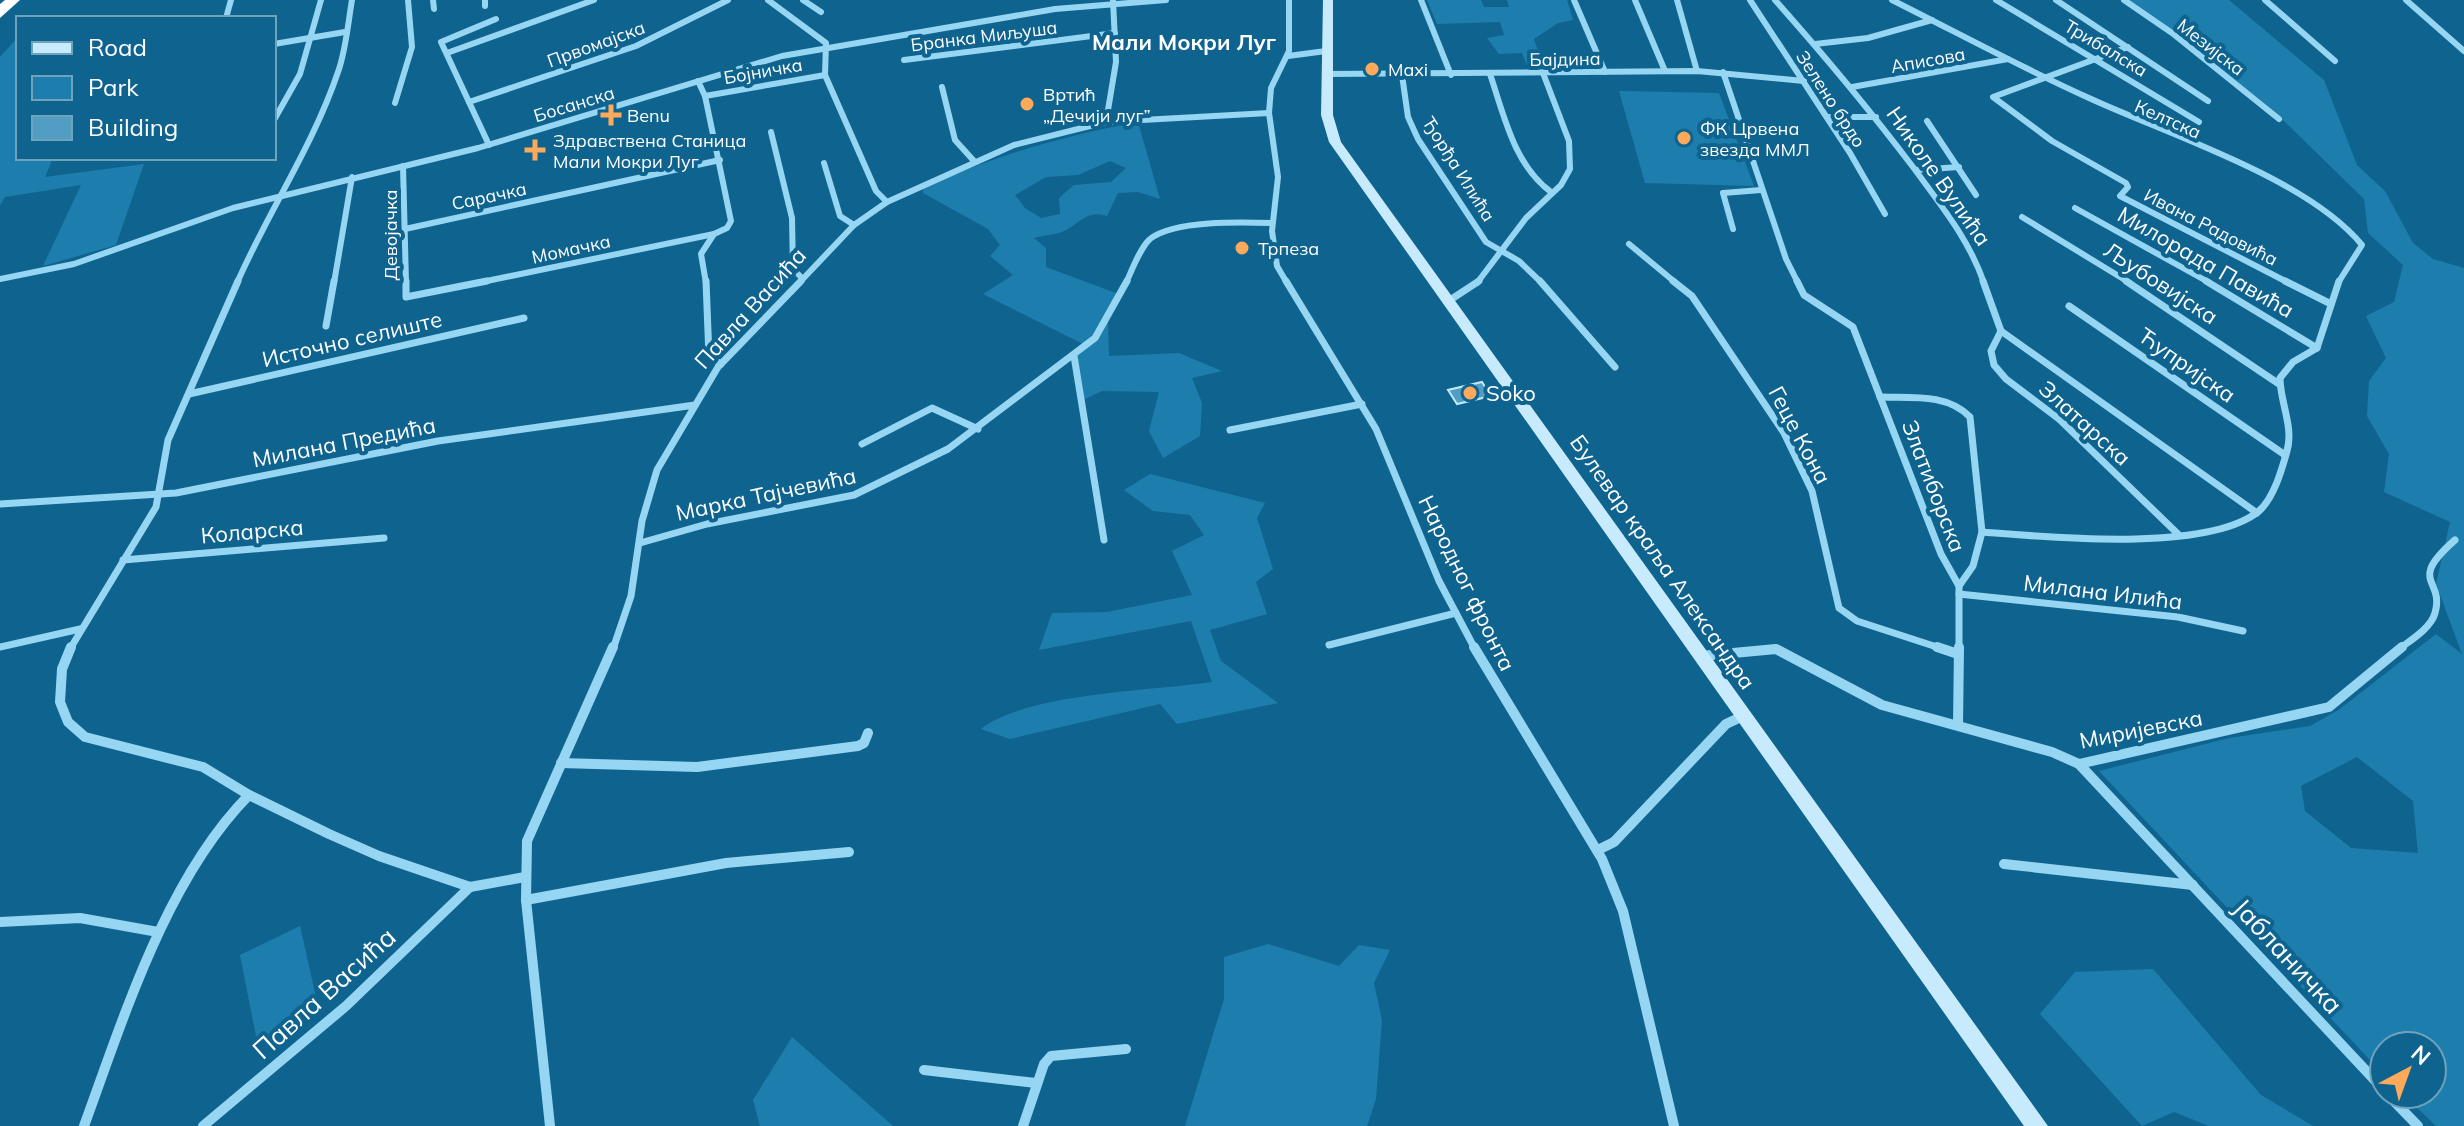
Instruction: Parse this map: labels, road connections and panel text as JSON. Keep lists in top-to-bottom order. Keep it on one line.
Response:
{"streets":{"main road":["Булевар краља Александра"],"street":["Бранка Миљуша","Првомајска","Мезијска","Трибалска","Бајдина","Аписова","Бојничка","Зелено брдо","Босанска","Келтска","Ђорђа Илића","Николе Вулића","Сарачка","Ивана Радовића","Девојачка","Момачка","Милорада Павића","Љубовијска","Павла Васића","Источно селиште","Ћупријска","Златарска","Геце Кона","Милана Предића","Златиборска","Марка Тајчевића","Коларска","Народног фронта","Милана Илића","Миријевска","Јабланичка"]},"crossings":[["Бајдина","Зелено брдо"],["Бајдина","Ђорђа Илића"],["Бајдина","Златиборска"],["Бајдина","Булевар краља Александра"],["Аписова","Келтска"],["Аписова","Николе Вулића"],["Босанска","Девојачка"],["Келтска","Ивана Радовића"],["Николе Вулића","Златарска"],["Сарачка","Девојачка"],["Сарачка","Момачка"],["Девојачка","Момачка"],["Павла Васића","Милана Предића"],["Павла Васића","Марка Тајчевића"],["Павла Васића","Народног фронта"],["Геце Кона","Златиборска"],["Златиборска","Милана Илића"],["Златиборска","Миријевска"],["Марка Тајчевића","Народног фронта"],["Булевар краља Александра","Миријевска"],["Миријевска","Јабланичка"]],"districts":["Мали Мокри Луг"],"places":{"other":["Maxi","Вртић „Дечији луг”","ФК Црвена звезда ММЛ","Трпеза","Soko"],"health":["Benu","Здравствена Станица Мали Мокри Луг"]},"legend":["Road","Park","Building"],"north":"top right"}
